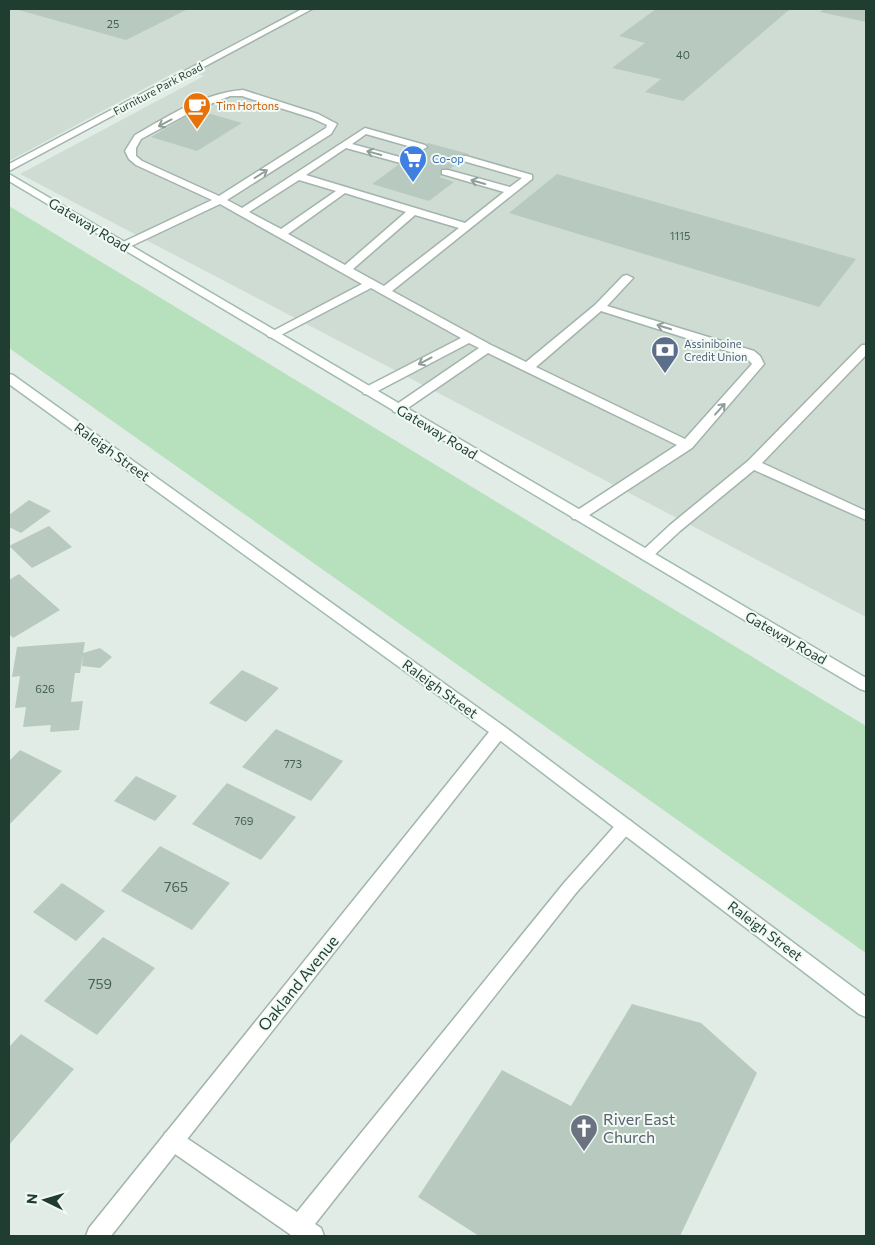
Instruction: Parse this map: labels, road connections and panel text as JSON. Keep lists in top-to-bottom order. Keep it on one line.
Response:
{"streets":{"street":["Furniture Park Road","Gateway Road","Raleigh Street","Oakland Avenue"]},"crossings":[["Raleigh Street","Oakland Avenue"]],"places":{"cafe":["Tim Hortons"],"supermarket":["Co-op"],"bank":["Assiniboine Credit Union"],"church":["River East Church"]},"house_numbers":["25","40","1115","626","773","769","765","759"],"north":"left"}
